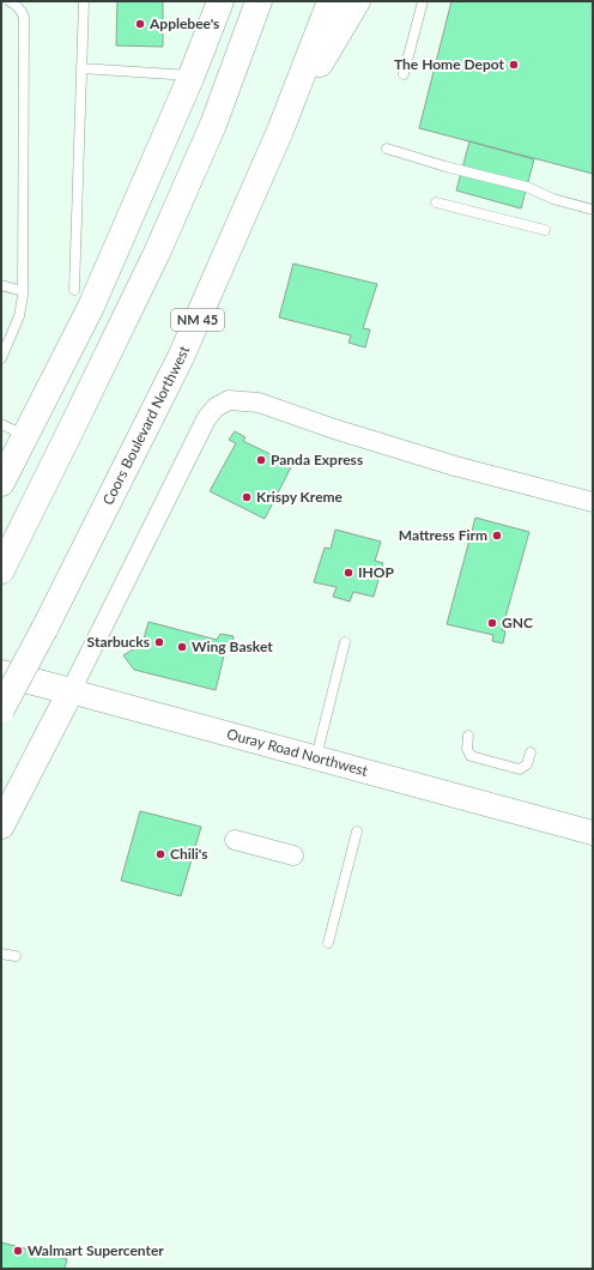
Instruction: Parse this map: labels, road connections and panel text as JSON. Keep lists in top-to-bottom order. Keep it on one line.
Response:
{"streets":{"main road":["NM 45","Coors Boulevard Northwest","Ouray Road Northwest"]},"places":["Applebee's","The Home Depot","Panda Express","Krispy Kreme","Mattress Firm","IHOP","GNC","Starbucks","Wing Basket","Chili's","Walmart Supercenter"]}
